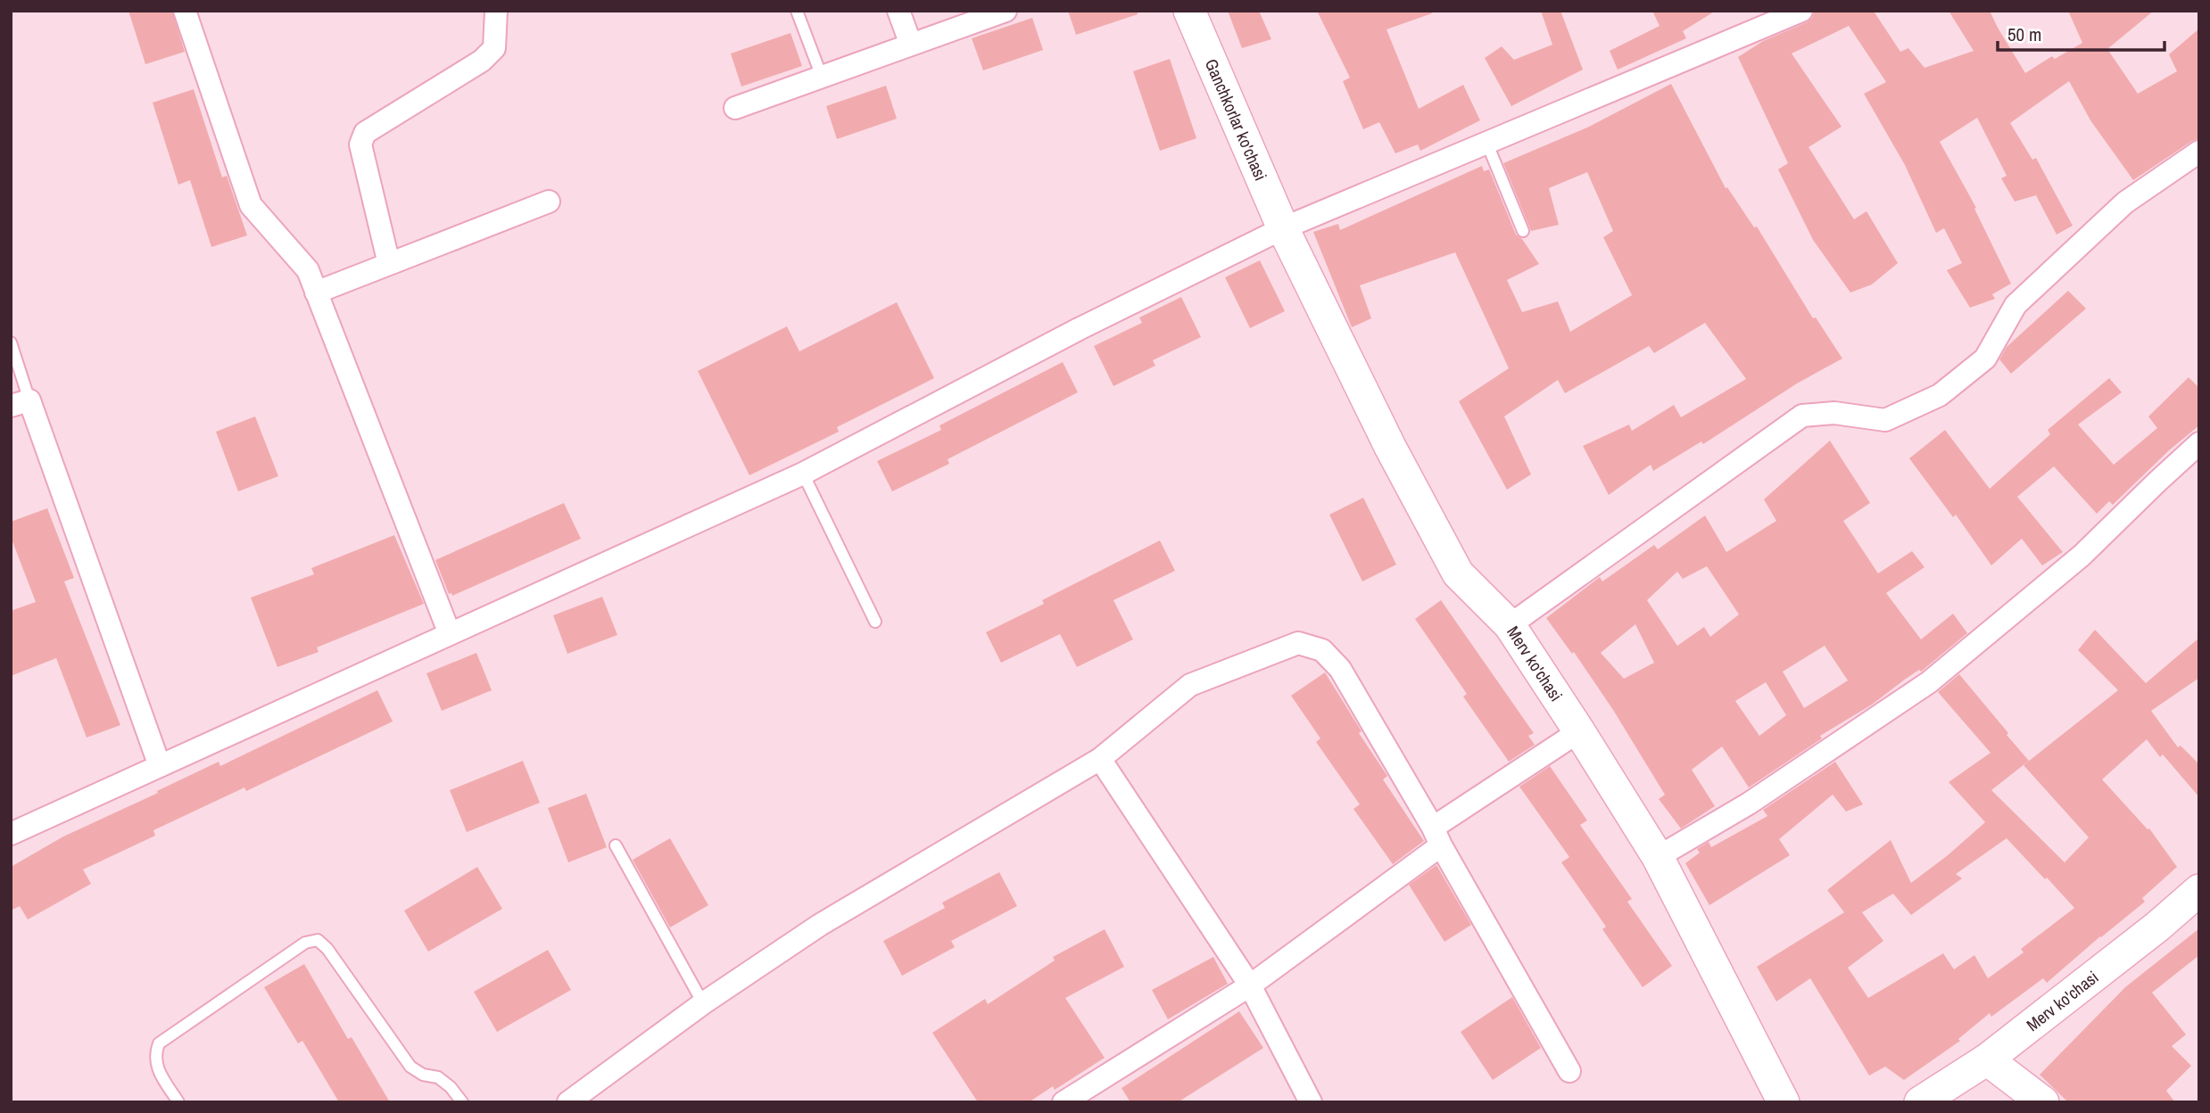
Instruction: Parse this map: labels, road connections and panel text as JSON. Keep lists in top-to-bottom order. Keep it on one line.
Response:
{"streets":{"street":["Ganchkorlar ko'chasi","Merv ko'chasi"]},"crossings":[["Ganchkorlar ko'chasi","Merv ko'chasi"]],"scale_bar":"50 m"}
